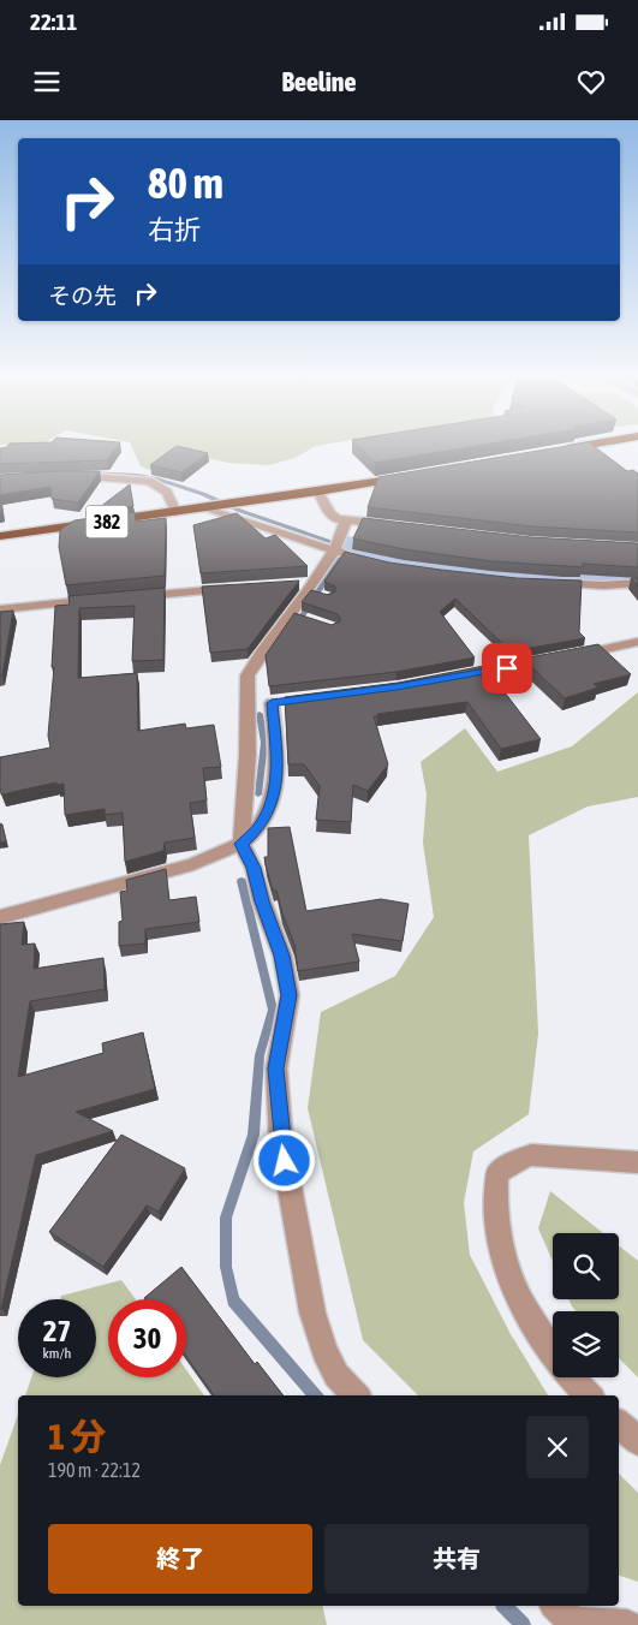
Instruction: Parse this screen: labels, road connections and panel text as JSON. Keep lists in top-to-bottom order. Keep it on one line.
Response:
{"streets":{"highway":["382"]},"page":{"status":"22:11","header":"Beeline","turn":["80 m","右折"],"then":"その先","speed":"27 km/h","limit":"30","heading":["1 分","190 m · 22:12"],"buttons":["終了","共有"]}}
